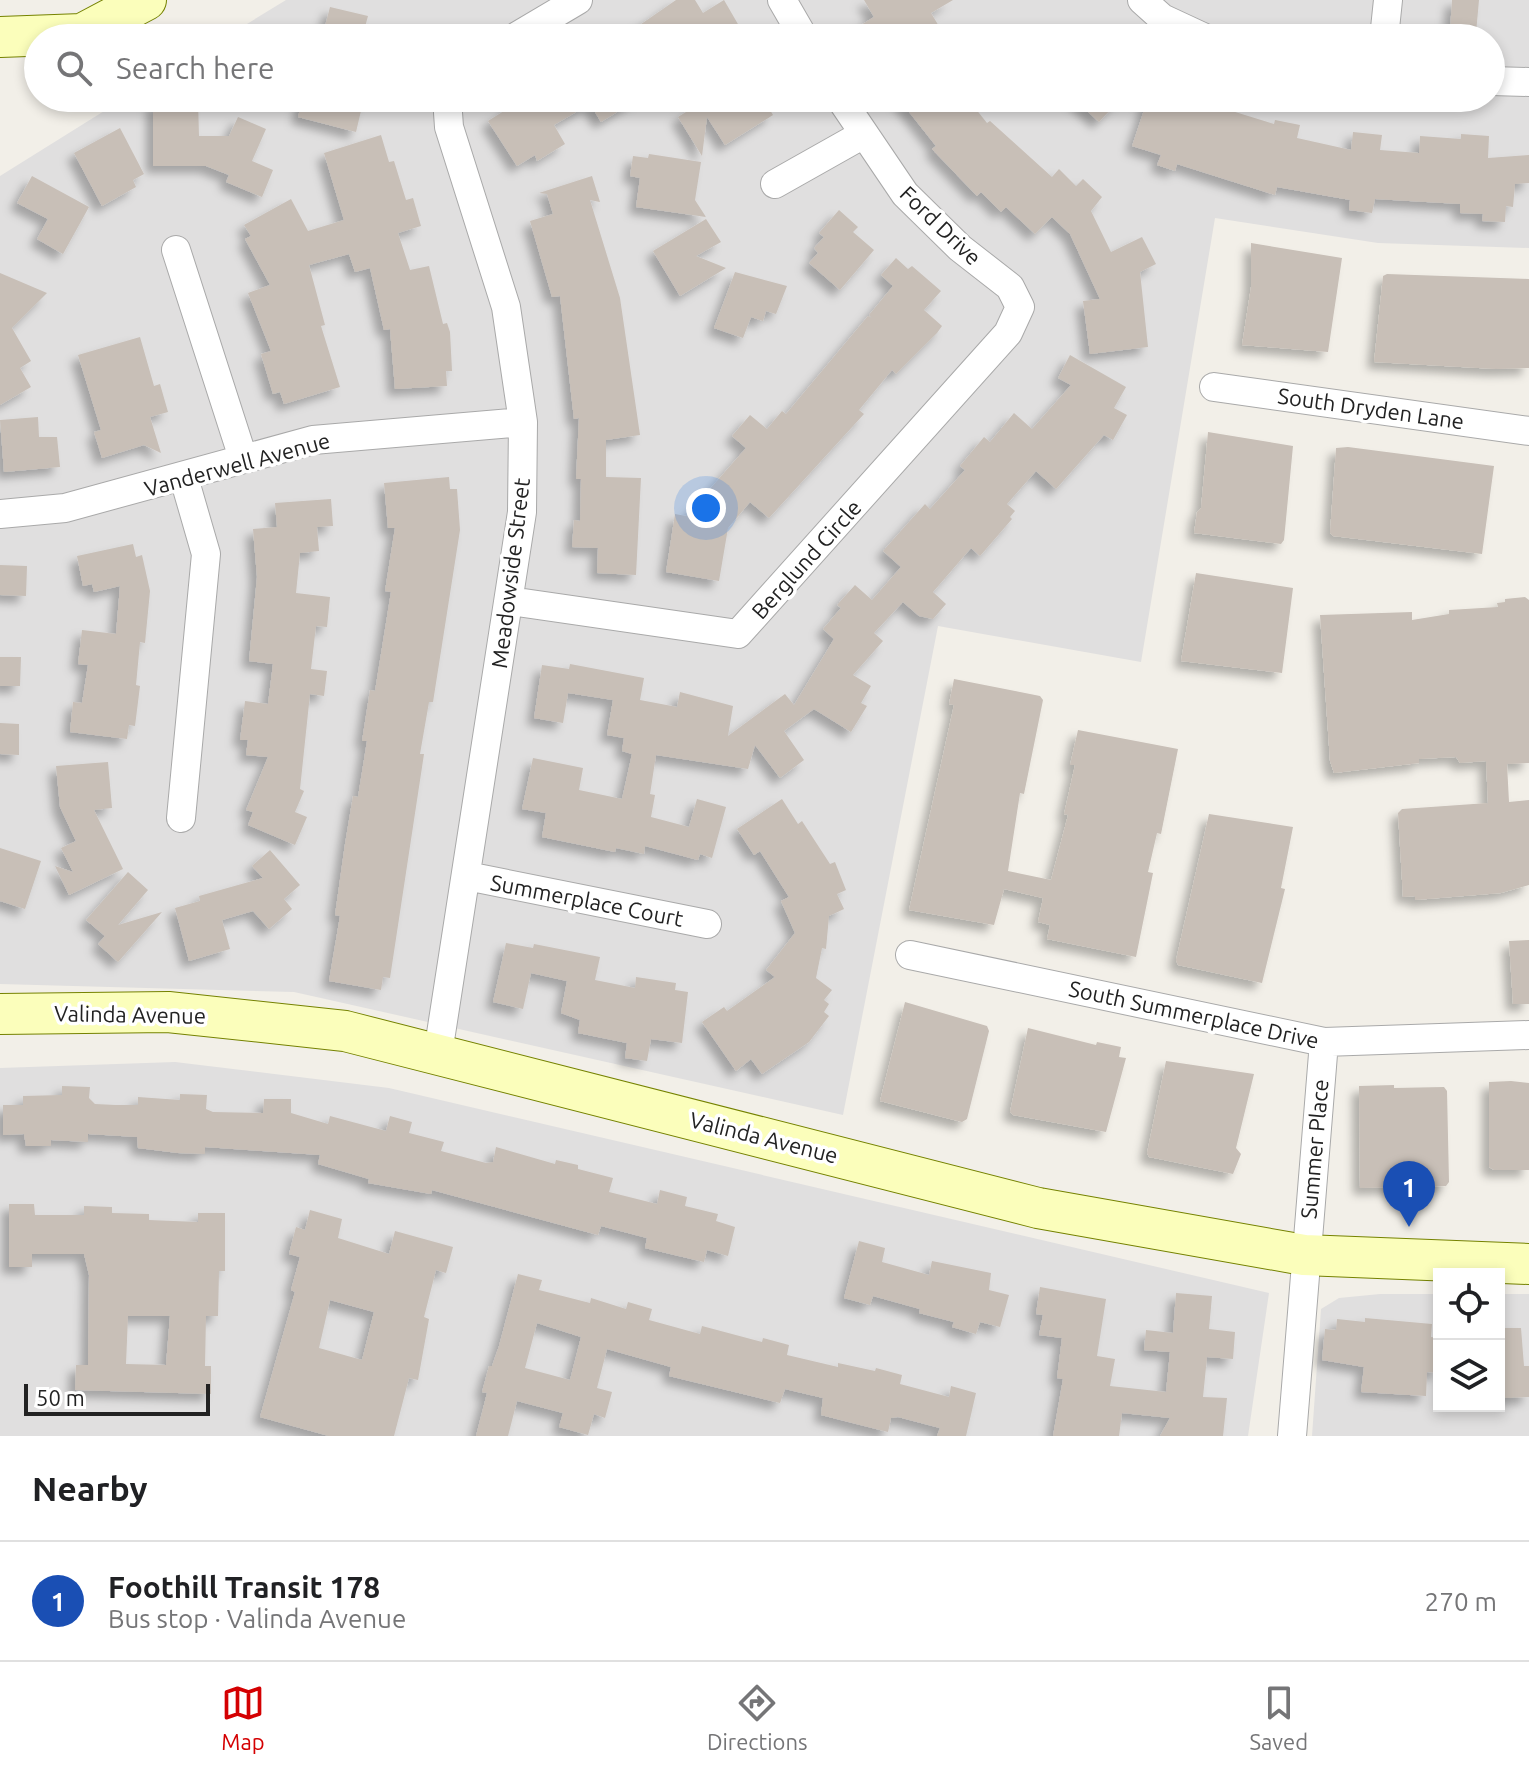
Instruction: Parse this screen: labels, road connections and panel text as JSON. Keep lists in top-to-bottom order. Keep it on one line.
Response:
{"streets":{"main road":["Valinda Avenue"],"street":["Ford Drive","South Dryden Lane","Vanderwell Avenue","Berglund Circle","Meadowside Street","Summerplace Court","South Summerplace Drive","Summer Place"]},"crossings":[["Ford Drive","Berglund Circle"],["Vanderwell Avenue","Meadowside Street"],["Berglund Circle","Meadowside Street"],["Meadowside Street","Summerplace Court"],["Meadowside Street","Valinda Avenue"],["Valinda Avenue","Summer Place"],["South Summerplace Drive","Summer Place"]],"scale_bar":"50 m","page":{"search":"Search here","pins":"1","scale":"50 m","heading":"Nearby","list":[{"mark":"1","name":"Foothill Transit 178","note":"Bus stop · Valinda Avenue","value":"270 m"}],"nav":["Map","Directions","Saved"]}}
